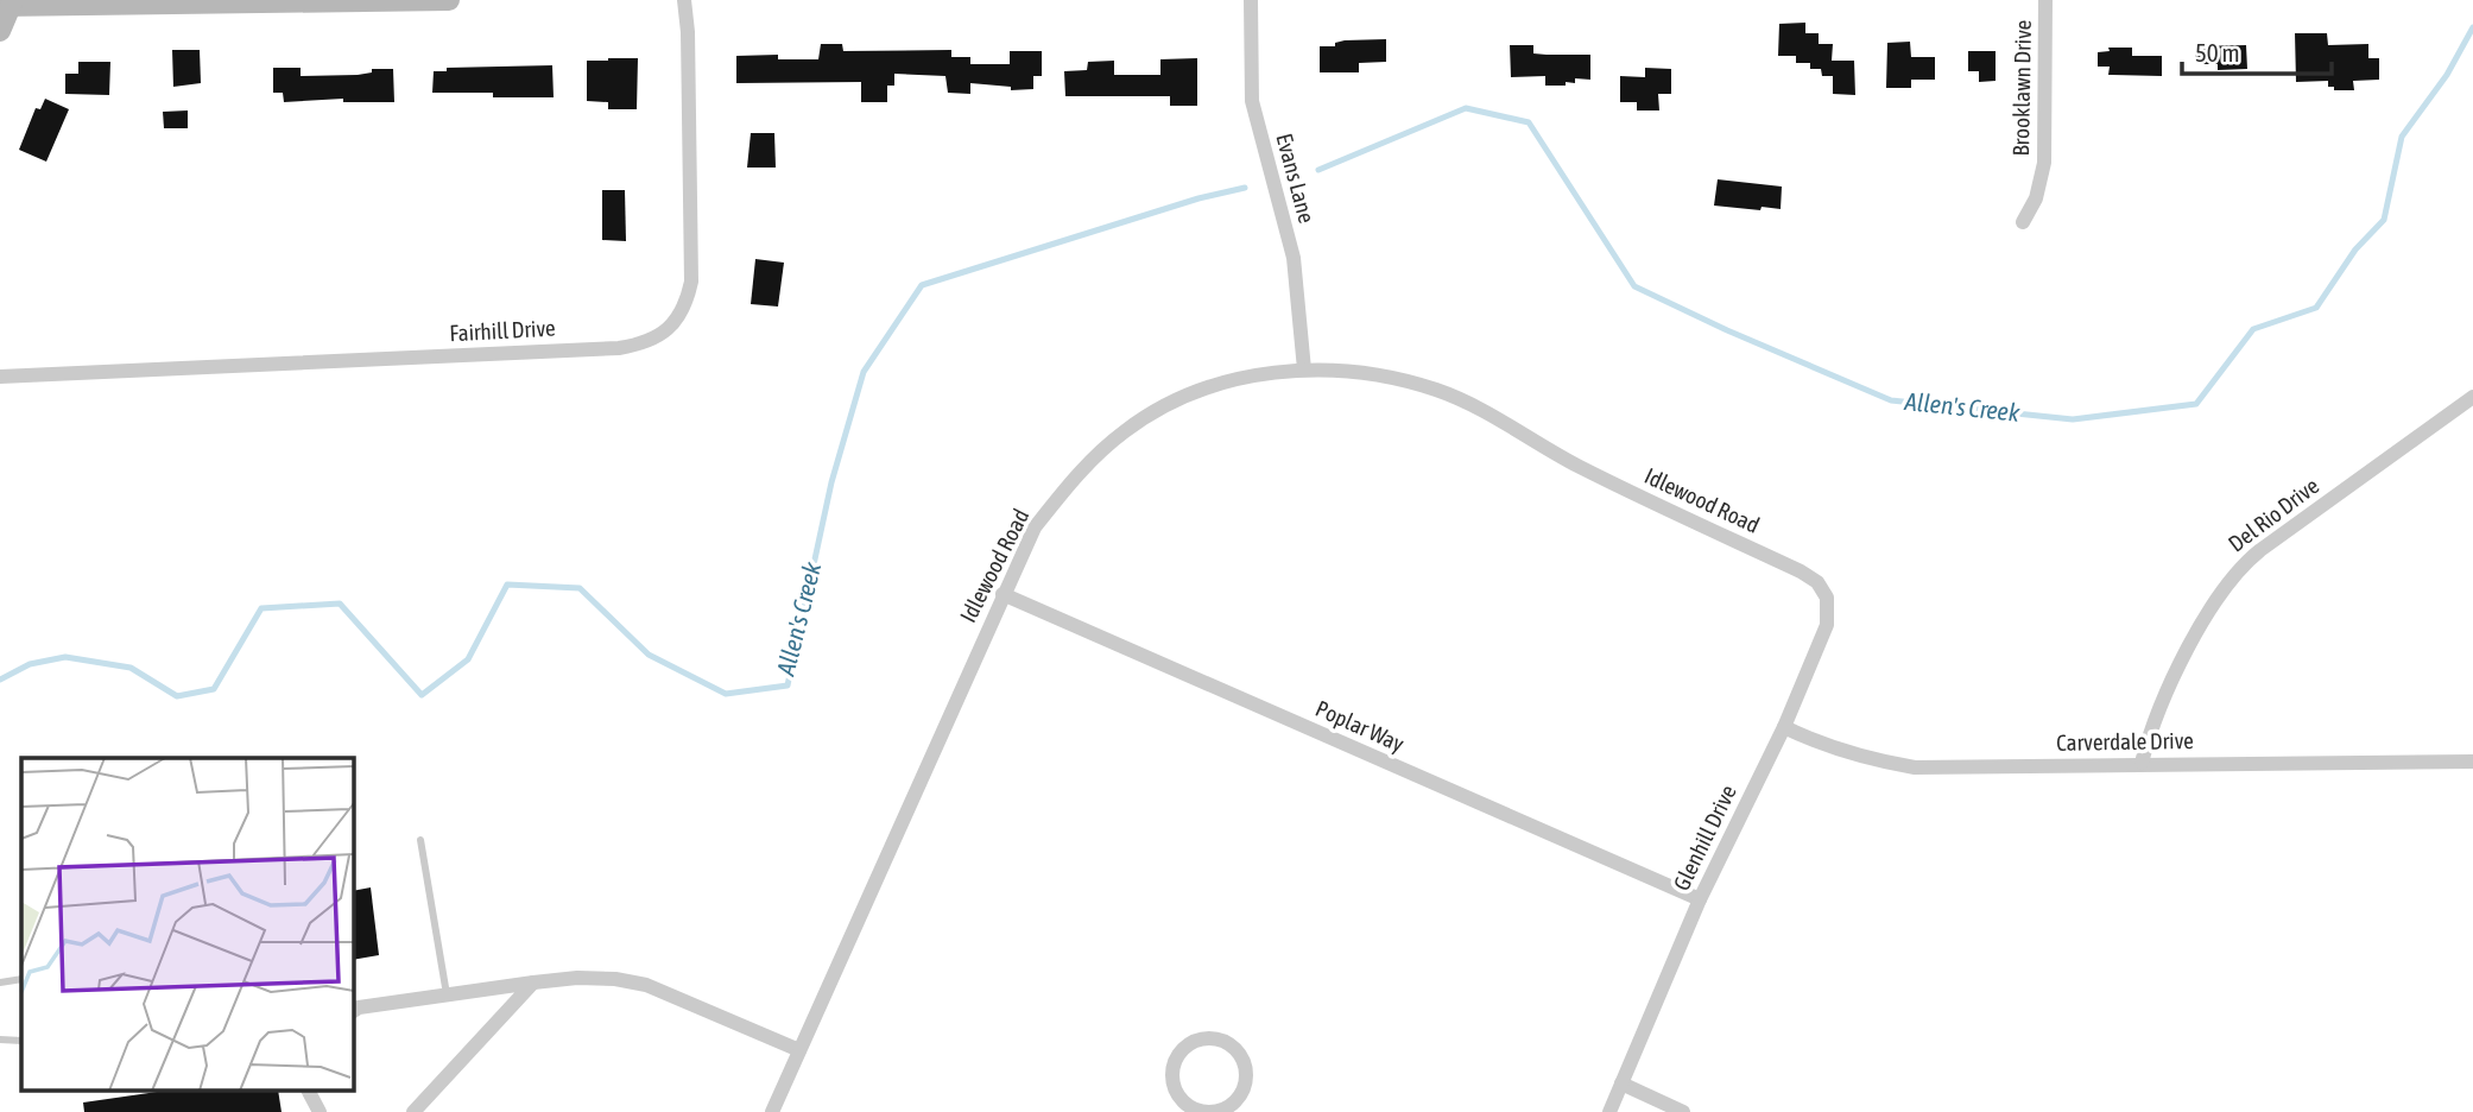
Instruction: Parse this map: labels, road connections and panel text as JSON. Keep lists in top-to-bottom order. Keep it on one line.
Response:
{"streets":{"street":["Brooklawn Drive","Evans Lane","Fairhill Drive","Idlewood Road","Del Rio Drive","Poplar Way","Carverdale Drive","Glenhill Drive"]},"crossings":[["Evans Lane","Idlewood Road"],["Idlewood Road","Poplar Way"],["Idlewood Road","Glenhill Drive"],["Del Rio Drive","Carverdale Drive"],["Poplar Way","Glenhill Drive"],["Carverdale Drive","Glenhill Drive"]],"water":["Allen's Creek"],"scale_bar":"50 m"}
